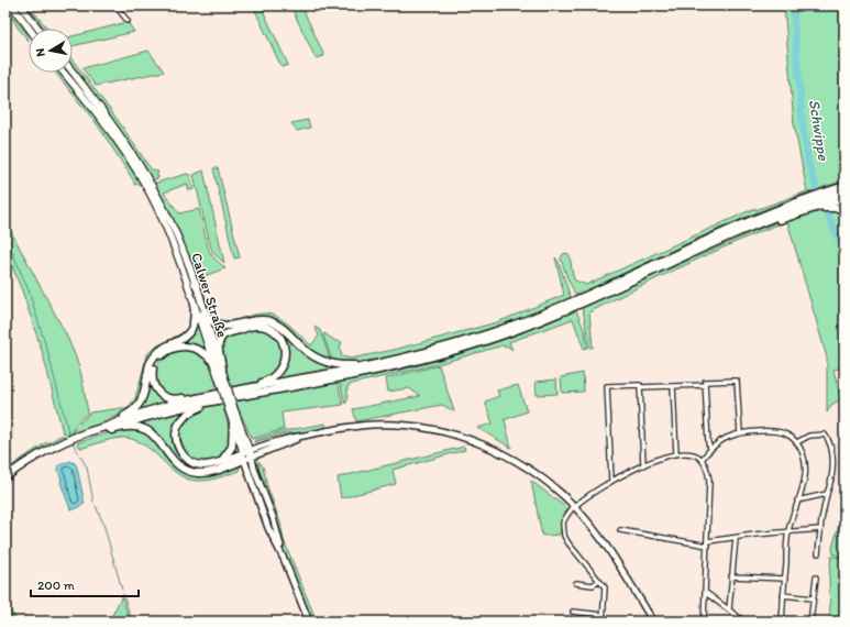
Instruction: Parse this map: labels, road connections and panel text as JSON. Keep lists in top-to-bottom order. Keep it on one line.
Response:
{"streets":{"main road":["Calwer Straße"]},"water":["Schwippe"],"scale_bar":"200 m","north":"left"}
